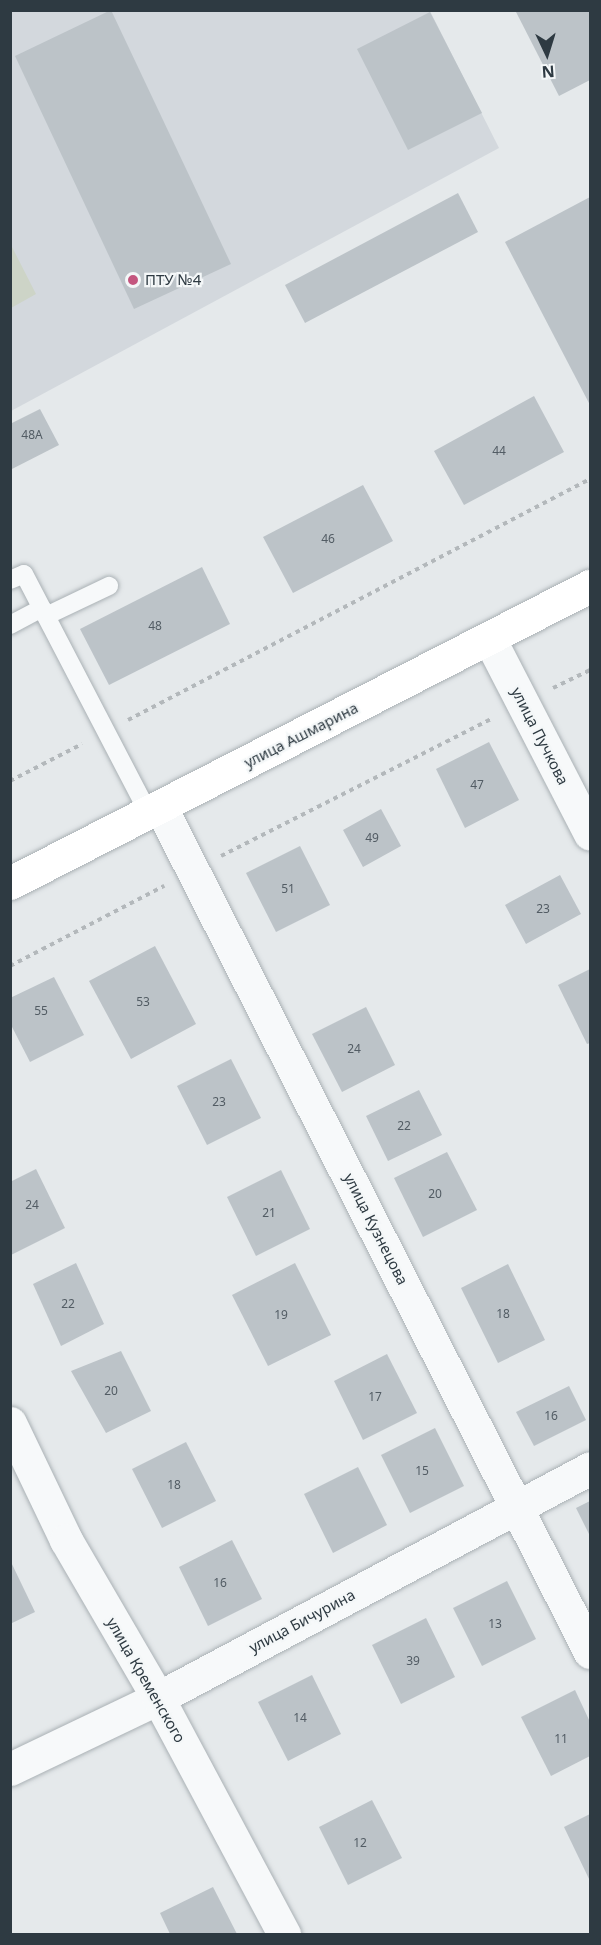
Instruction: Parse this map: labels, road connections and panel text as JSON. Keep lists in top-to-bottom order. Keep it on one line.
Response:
{"streets":{"main road":["улица Ашмарина"],"street":["улица Пучкова","улица Кузнецова","улица Бичурина","улица Кременского"]},"crossings":[["улица Ашмарина","улица Пучкова"],["улица Ашмарина","улица Кузнецова"],["улица Кузнецова","улица Бичурина"],["улица Бичурина","улица Кременского"]],"places":["ПТУ №4"],"house_numbers":["48А","44","46","48","47","49","51","23","53","55","24","23","22","20","24","21","22","18","19","20","17","16","15","18","16","13","39","14","11","12"],"north":"bottom"}
